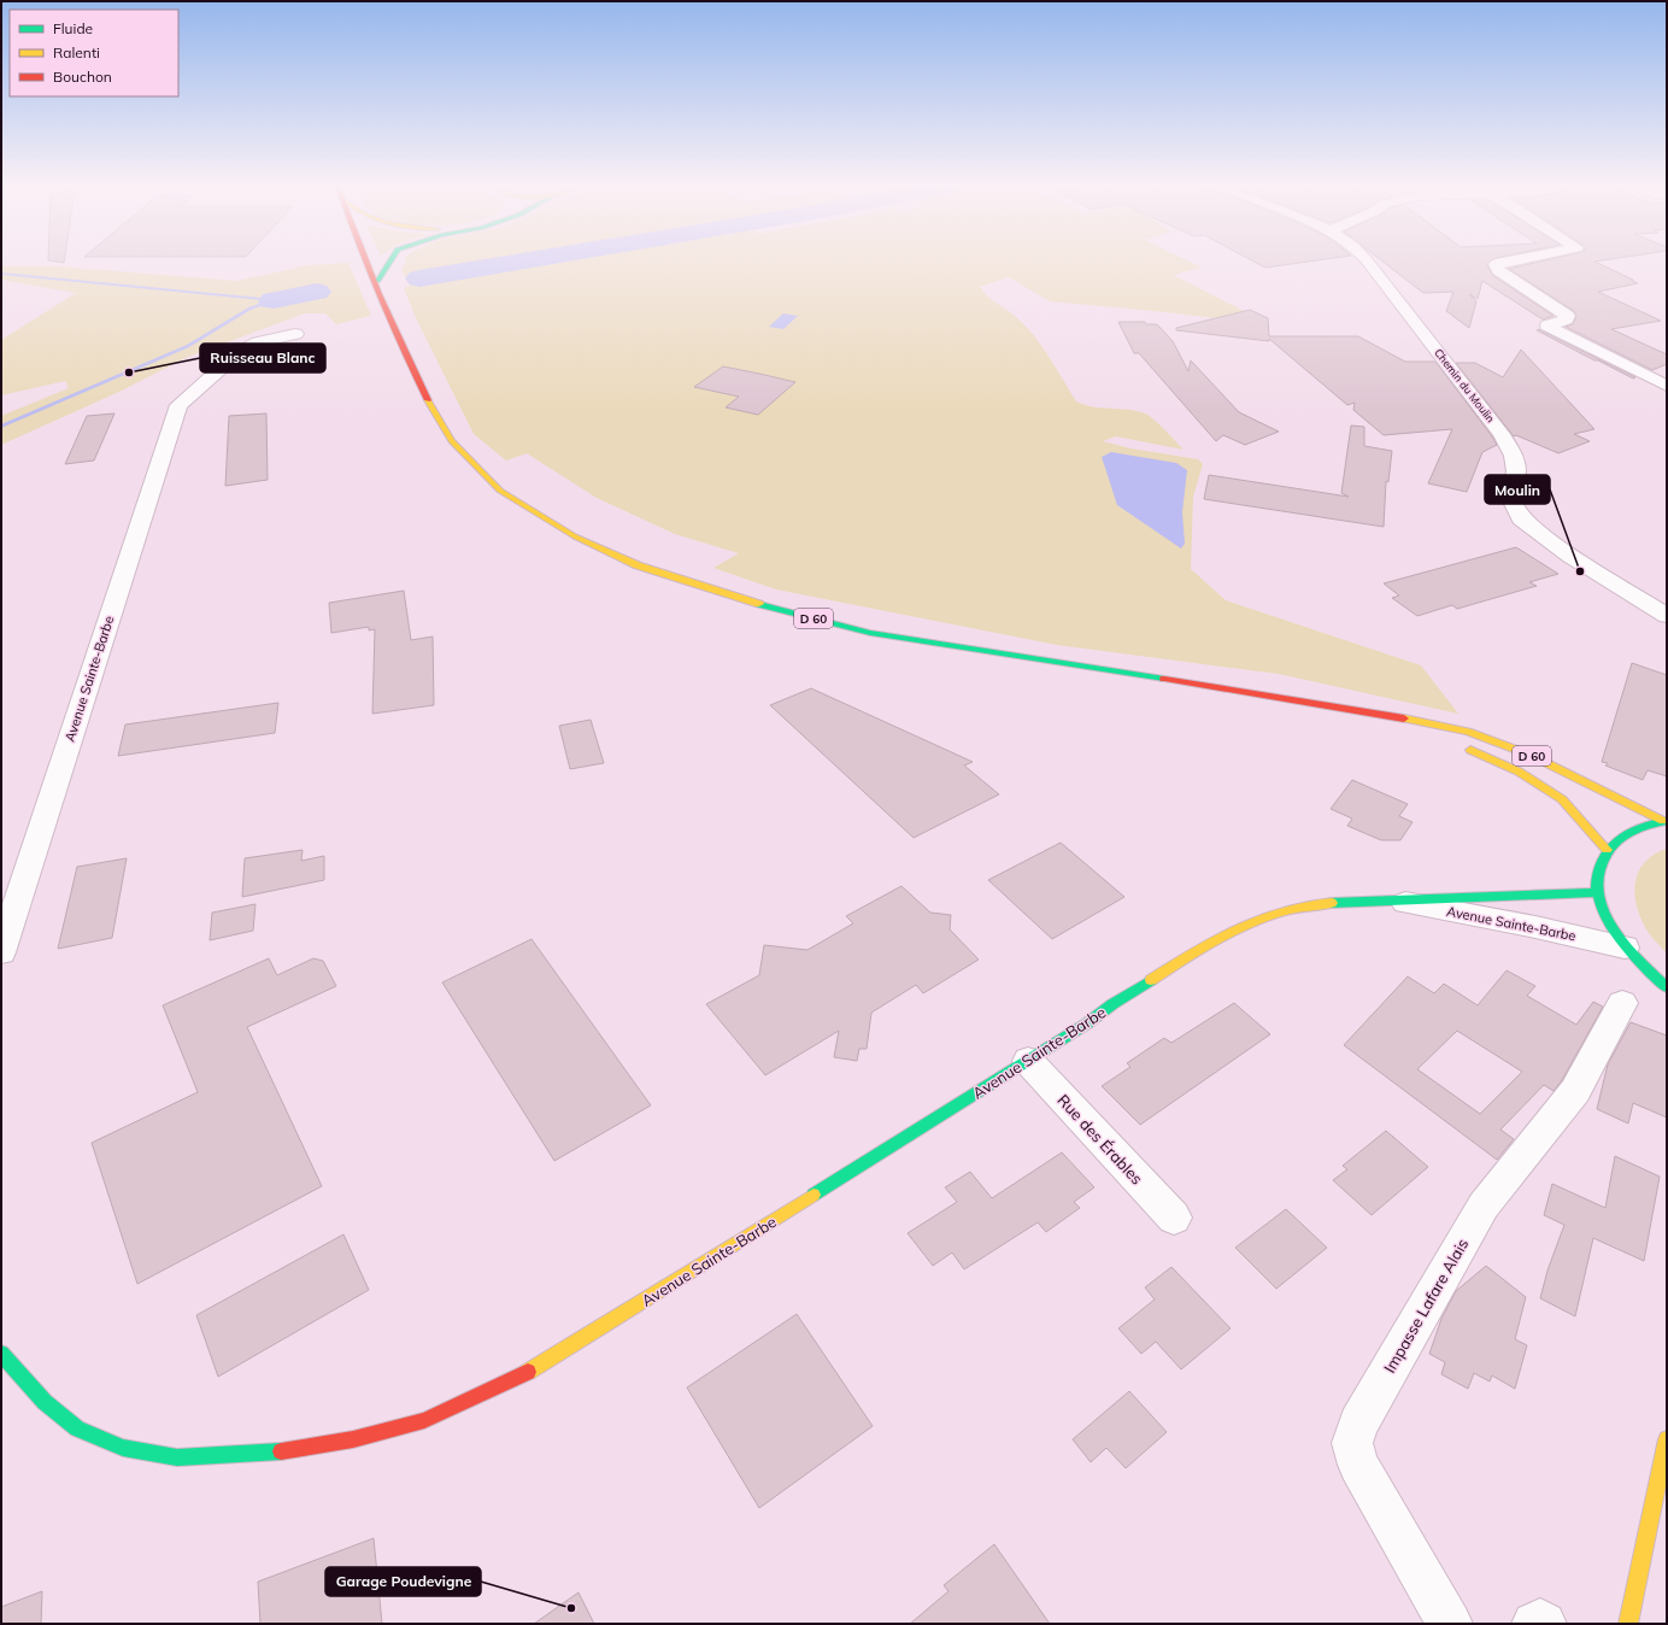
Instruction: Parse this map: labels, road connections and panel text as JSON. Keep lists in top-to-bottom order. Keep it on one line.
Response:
{"streets":{"main road":["D 60","Avenue Sainte-Barbe"],"street":["Chemin du Moulin","Rue des Érables","Impasse Lafare Alais"]},"crossings":[["D 60","Avenue Sainte-Barbe"],["Avenue Sainte-Barbe","Rue des Érables"]],"places":["Ruisseau Blanc","Moulin","Garage Poudevigne"],"legend":["Fluide","Ralenti","Bouchon"]}
